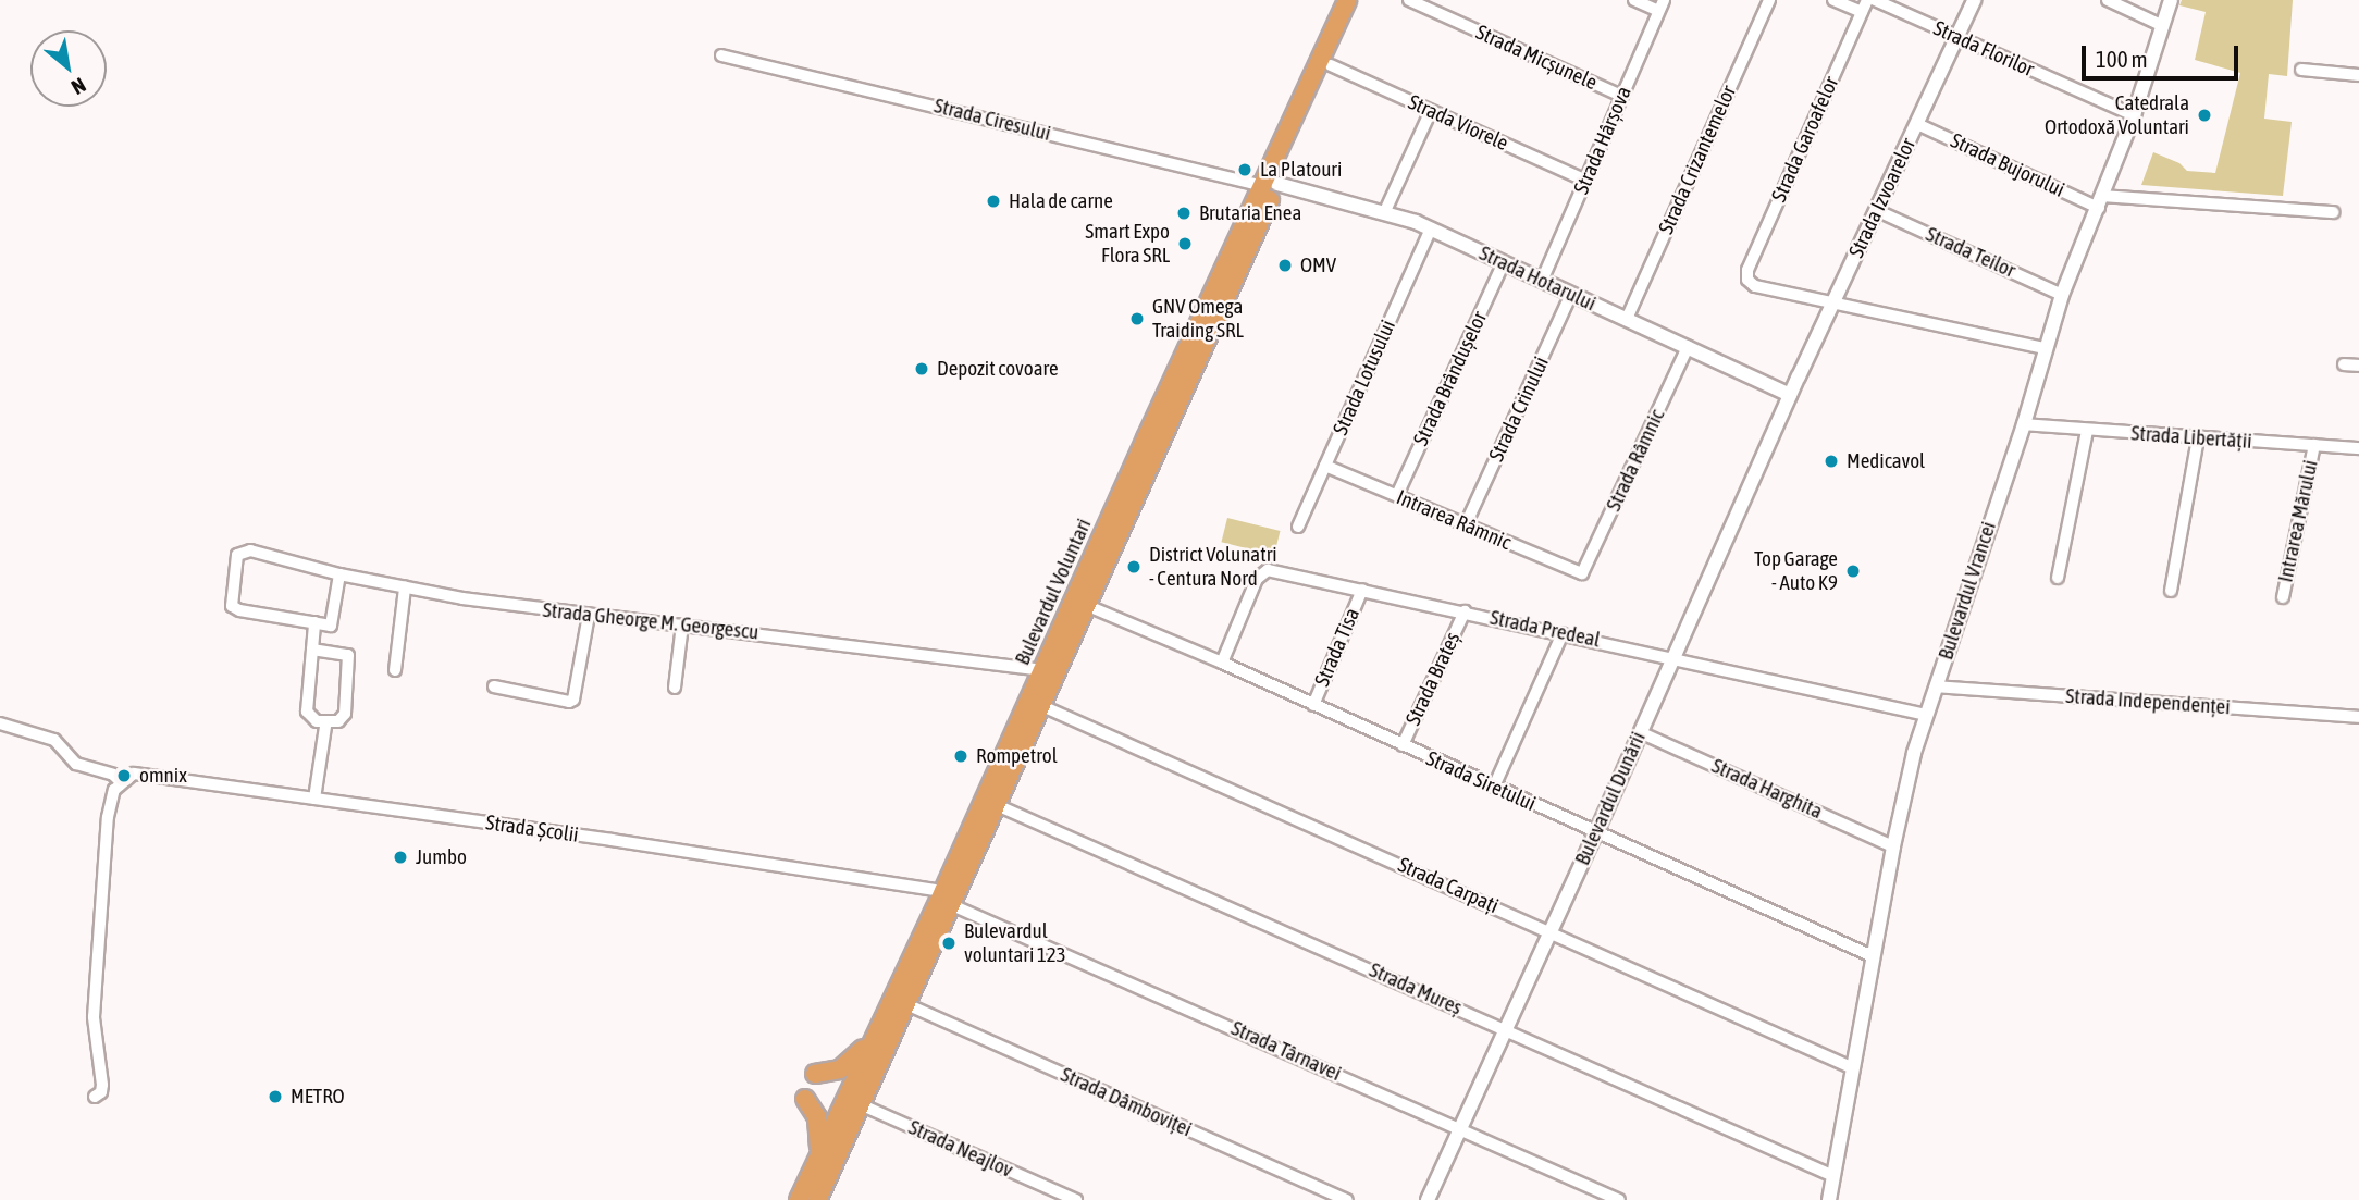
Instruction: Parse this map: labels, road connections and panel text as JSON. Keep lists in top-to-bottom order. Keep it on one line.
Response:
{"streets":{"highway":["Bulevardul Voluntari"],"street":["Strada Florilor","Strada Micșunele","Strada Ciresului","Strada Viorele","Strada Garoafelor","Strada Hârșova","Strada Crizantemelor","Strada Bujorului","Strada Izvoarelor","Strada Teilor","Strada Hotarului","Strada Lotusului","Strada Brândușelor","Strada Crinului","Strada Libertății","Strada Râmnic","Intrarea Râmnic","Intrarea Mărului","Bulevardul Vrancei","Strada Gheorge M. Georgescu","Strada Predeal","Strada Tisa","Strada Brateș","Strada Independenței","Strada Siretului","Strada Harghita","Bulevardul Dunării","Strada Școlii","Strada Carpați","Strada Mureș","Strada Târnavei","Strada Dâmboviței","Strada Neajlov"]},"crossings":[["Strada Florilor","Strada Izvoarelor"],["Strada Florilor","Bulevardul Vrancei"],["Strada Micșunele","Strada Hârșova"],["Strada Ciresului","Strada Hotarului"],["Strada Ciresului","Bulevardul Voluntari"],["Strada Viorele","Strada Hârșova"],["Strada Viorele","Bulevardul Voluntari"],["Strada Garoafelor","Strada Izvoarelor"],["Strada Hârșova","Strada Hotarului"],["Strada Crizantemelor","Strada Hotarului"],["Strada Bujorului","Strada Izvoarelor"],["Strada Bujorului","Bulevardul Vrancei"],["Strada Izvoarelor","Strada Teilor"],["Strada Izvoarelor","Strada Hotarului"],["Strada Izvoarelor","Bulevardul Dunării"],["Strada Teilor","Bulevardul Vrancei"],["Strada Hotarului","Strada Lotusului"],["Strada Hotarului","Strada Brândușelor"],["Strada Hotarului","Strada Crinului"],["Strada Hotarului","Strada Râmnic"],["Strada Hotarului","Bulevardul Voluntari"],["Strada Hotarului","Bulevardul Dunării"],["Strada Lotusului","Intrarea Râmnic"],["Strada Brândușelor","Intrarea Râmnic"],["Strada Crinului","Intrarea Râmnic"],["Strada Libertății","Intrarea Mărului"],["Strada Libertății","Bulevardul Vrancei"],["Strada Râmnic","Intrarea Râmnic"],["Bulevardul Vrancei","Strada Predeal"],["Bulevardul Vrancei","Strada Independenței"],["Bulevardul Vrancei","Strada Siretului"],["Bulevardul Vrancei","Strada Harghita"],["Bulevardul Vrancei","Strada Carpați"],["Bulevardul Vrancei","Strada Mureș"],["Bulevardul Voluntari","Strada Gheorge M. Georgescu"],["Bulevardul Voluntari","Strada Siretului"],["Bulevardul Voluntari","Strada Școlii"],["Bulevardul Voluntari","Strada Carpați"],["Bulevardul Voluntari","Strada Mureș"],["Bulevardul Voluntari","Strada Târnavei"],["Bulevardul Voluntari","Strada Dâmboviței"],["Bulevardul Voluntari","Strada Neajlov"],["Strada Predeal","Strada Tisa"],["Strada Predeal","Strada Brateș"],["Strada Predeal","Strada Siretului"],["Strada Predeal","Bulevardul Dunării"],["Strada Tisa","Strada Siretului"],["Strada Brateș","Strada Siretului"],["Strada Siretului","Bulevardul Dunării"],["Strada Harghita","Bulevardul Dunării"],["Bulevardul Dunării","Strada Carpați"],["Bulevardul Dunării","Strada Mureș"],["Bulevardul Dunării","Strada Târnavei"],["Strada Școlii","Strada Târnavei"]],"places":["Catedrala Ortodoxă Voluntari","La Platouri","Hala de carne","Brutaria Enea","Smart Expo Flora SRL","OMV","GNV Omega Traiding SRL","Depozit covoare","Medicavol","District Volunatri - Centura Nord","Top Garage - Auto K9","Rompetrol","omnix","Jumbo","Bulevardul voluntari 123","METRO"],"scale_bar":"100 m","north":"bottom right"}
